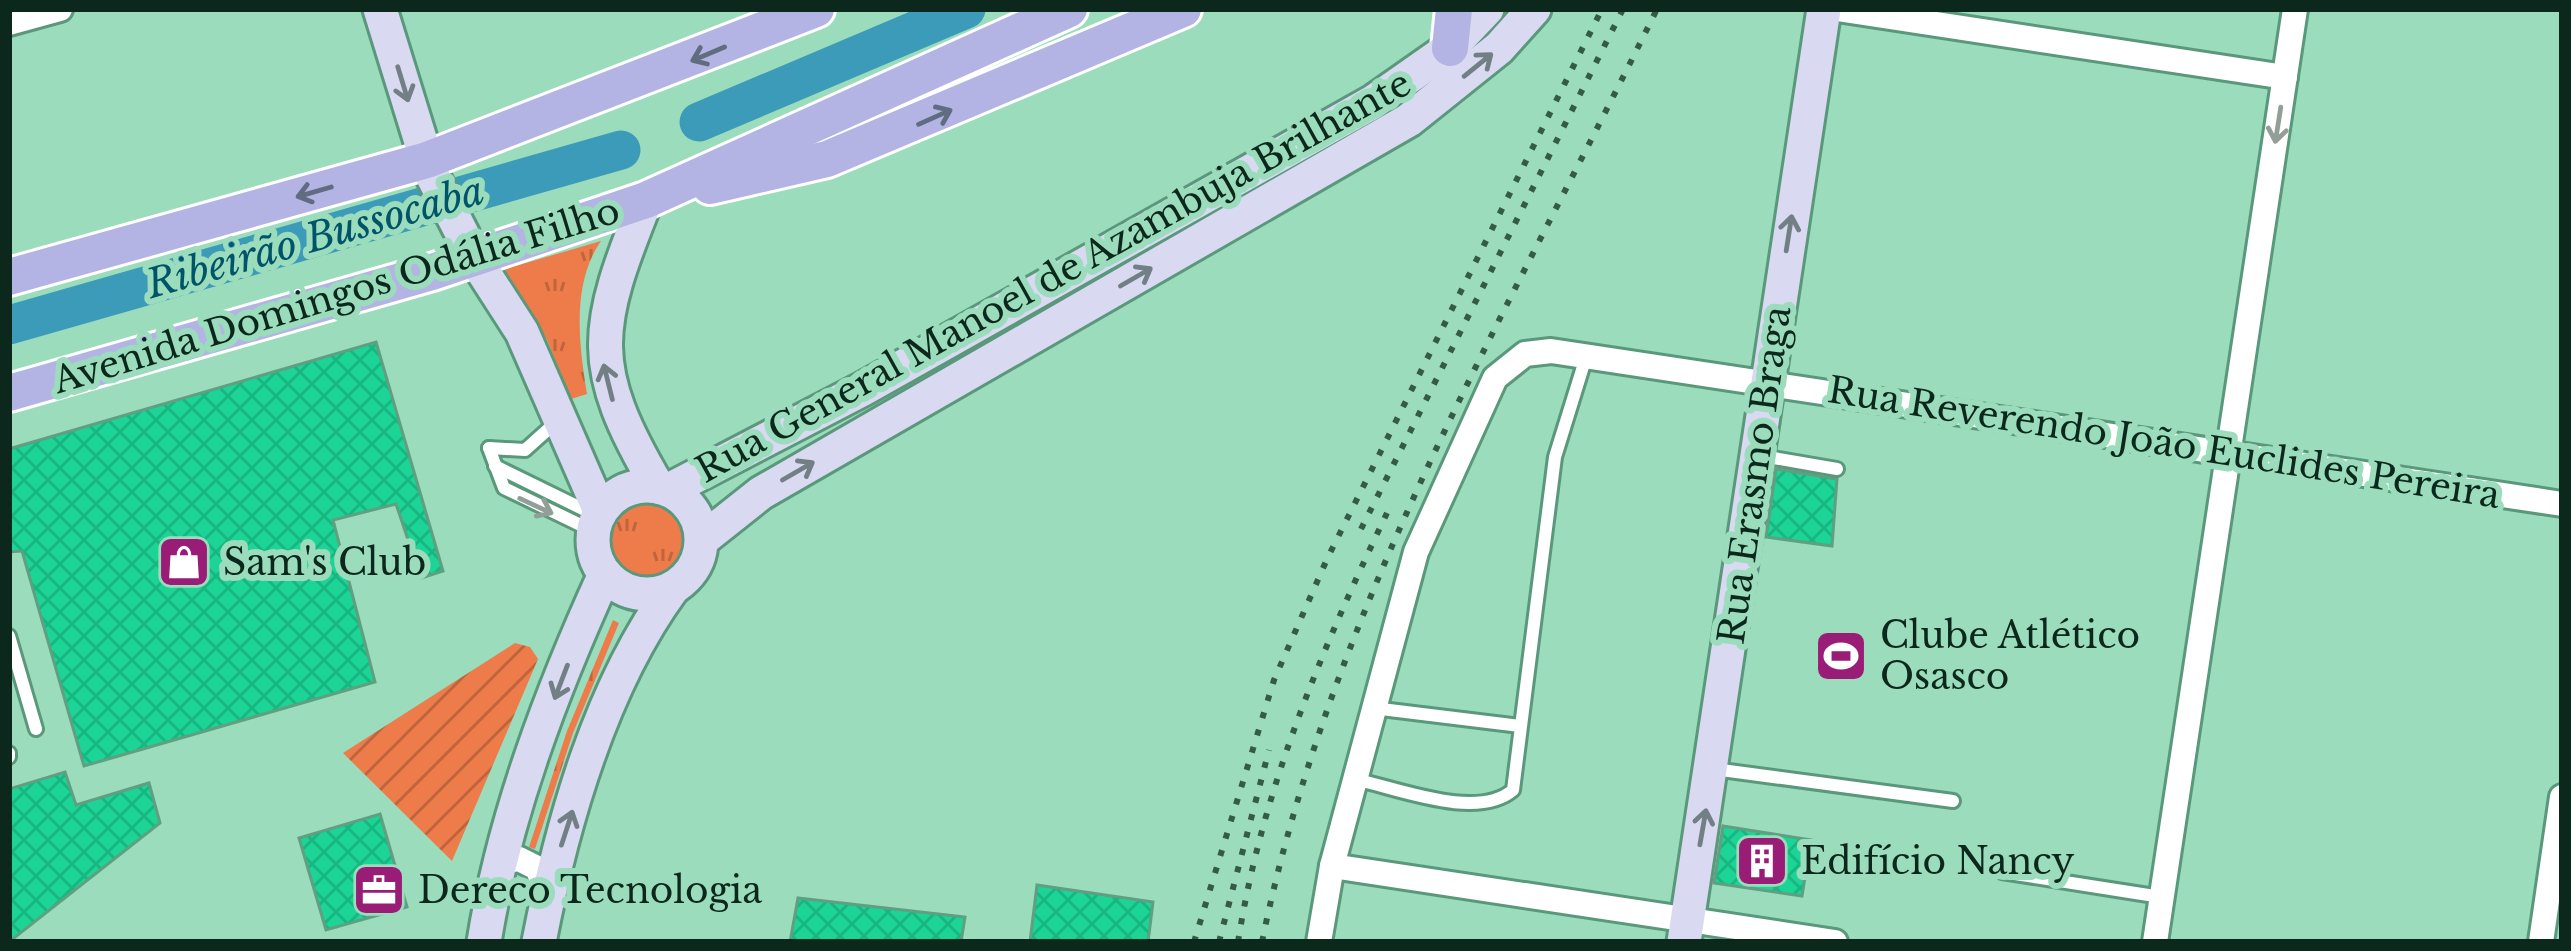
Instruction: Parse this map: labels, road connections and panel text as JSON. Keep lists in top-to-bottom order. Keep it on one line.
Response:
{"streets":{"main road":["Rua General Manoel de Azambuja Brilhante","Avenida Domingos Odália Filho","Rua Erasmo Braga"],"street":["Rua Reverendo João Euclides Pereira"]},"crossings":[["Rua Reverendo João Euclides Pereira","Rua Erasmo Braga"]],"one_way":["Rua Erasmo Braga"],"water":["Ribeirão Bussocaba"],"places":{"shop":["Sam's Club"],"sports":["Clube Atlético Osasco"],"building":["Edifício Nancy"],"office":["Dereco Tecnologia"]}}
